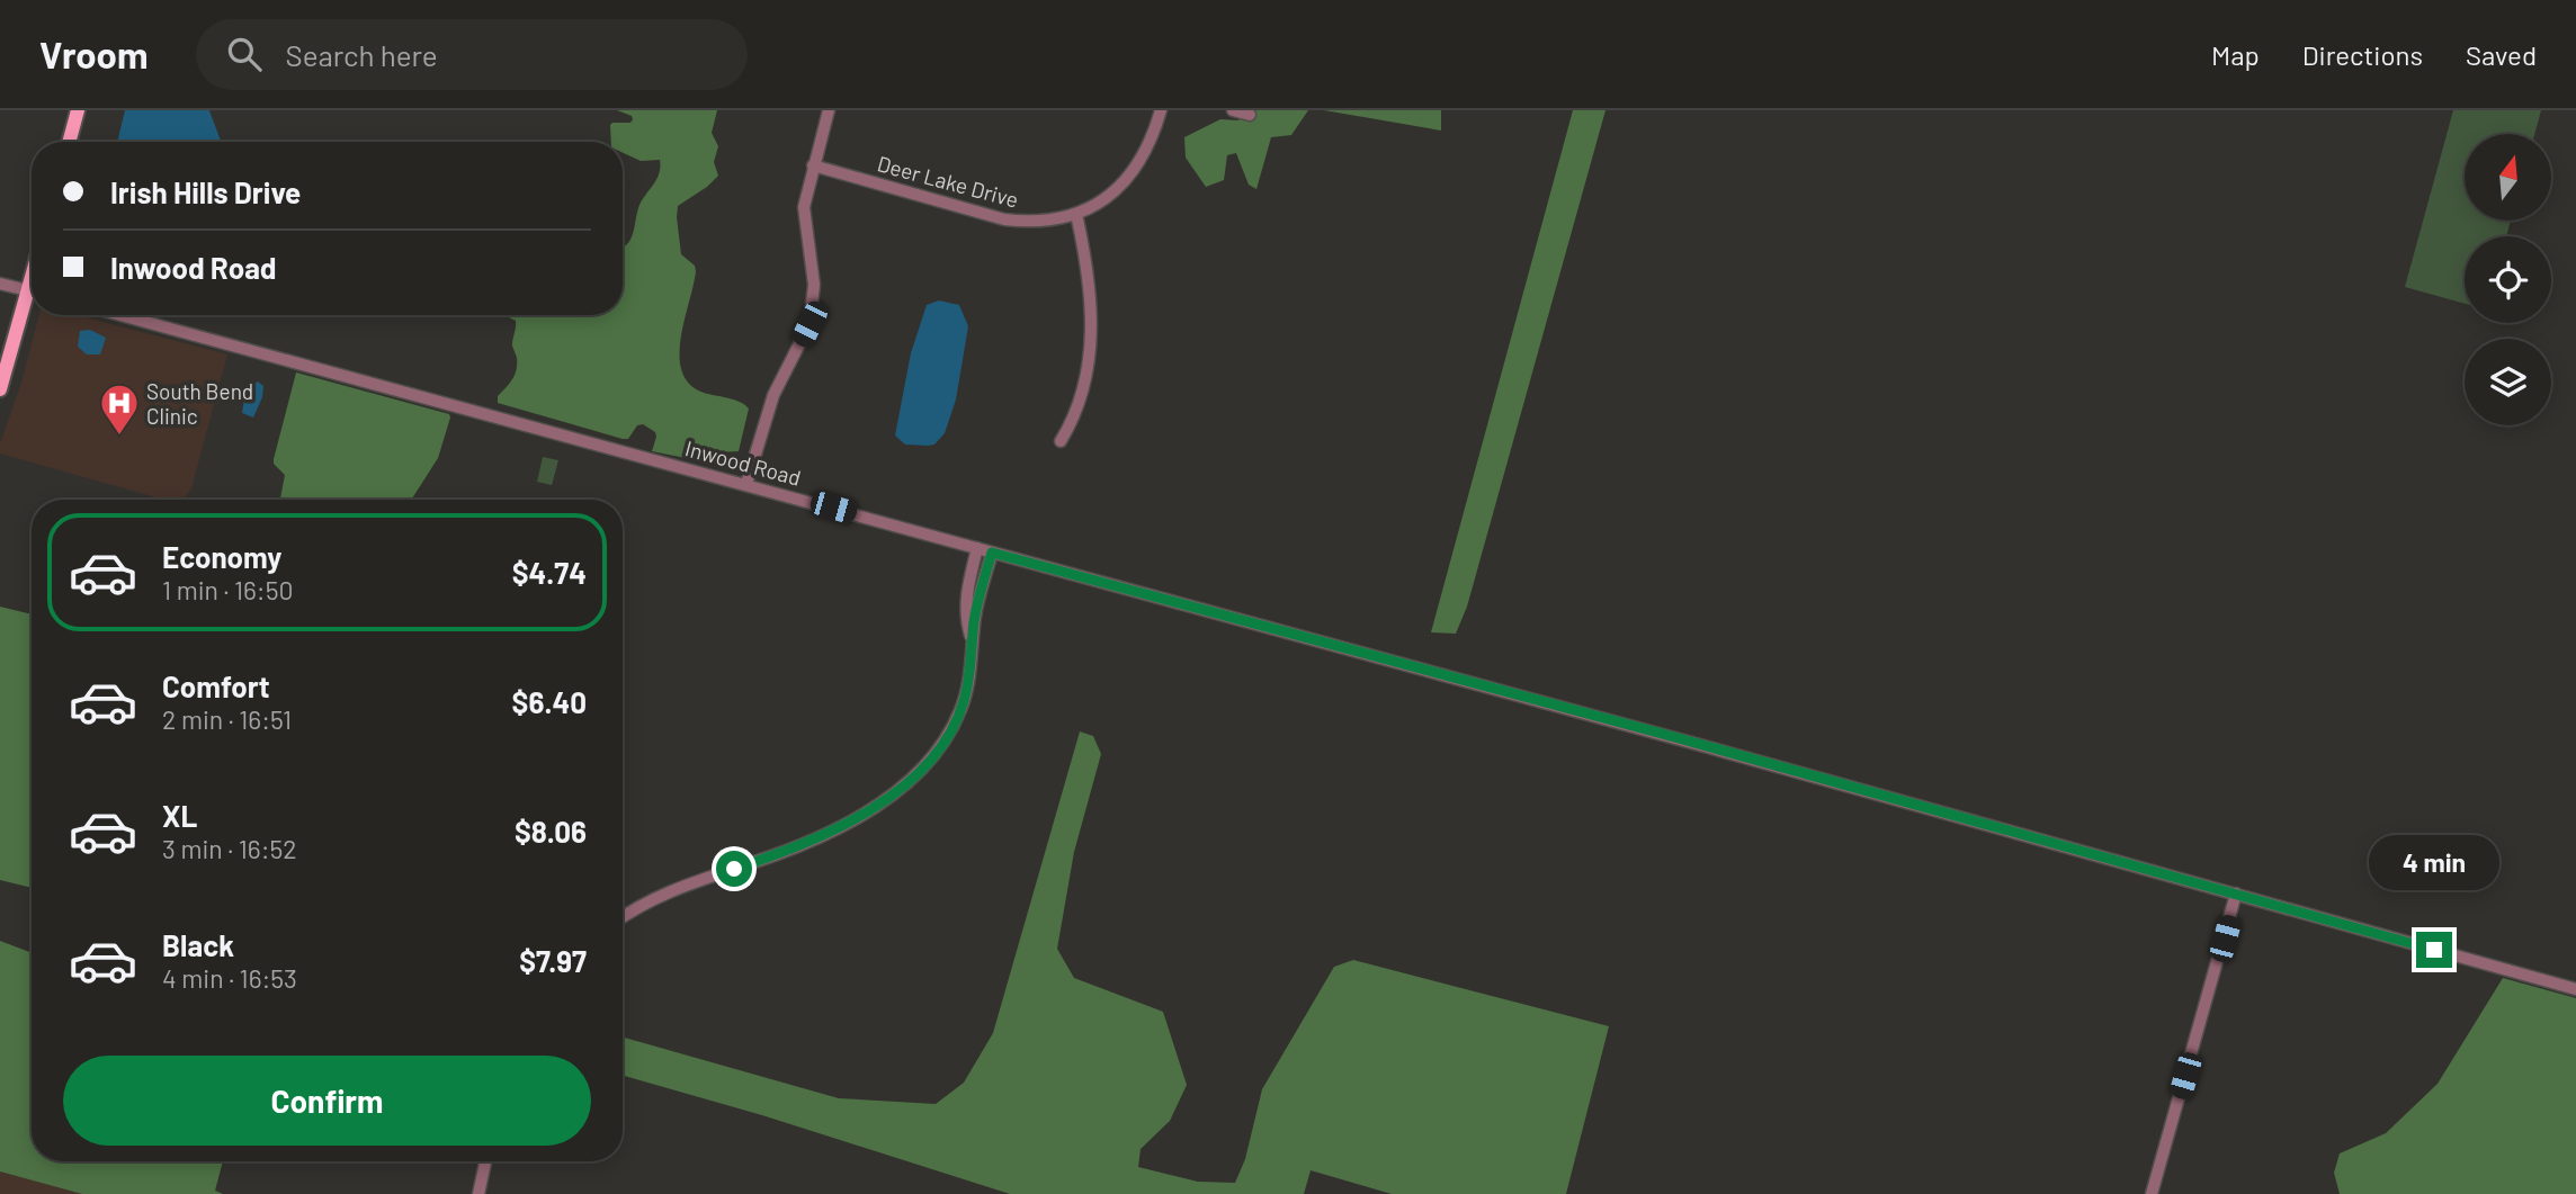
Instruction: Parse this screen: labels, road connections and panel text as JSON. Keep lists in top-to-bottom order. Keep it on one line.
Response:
{"streets":{"street":["Deer Lake Drive","Inwood Road"]},"places":{"hospital":["South Bend Clinic"]},"north":"top","page":{"header":"Vroom","search":"Search here","nav":["Map","Directions","Saved"],"banner":["Irish Hills Drive","Inwood Road"],"list":[{"name":"Economy","note":"1 min · 16:50","value":"$4.74"},{"name":"Comfort","note":"2 min · 16:51","value":"$6.40"},{"name":"XL","note":"3 min · 16:52","value":"$8.06"},{"name":"Black","note":"4 min · 16:53","value":"$7.97"}],"bubble":"4 min","buttons":"Confirm"}}
